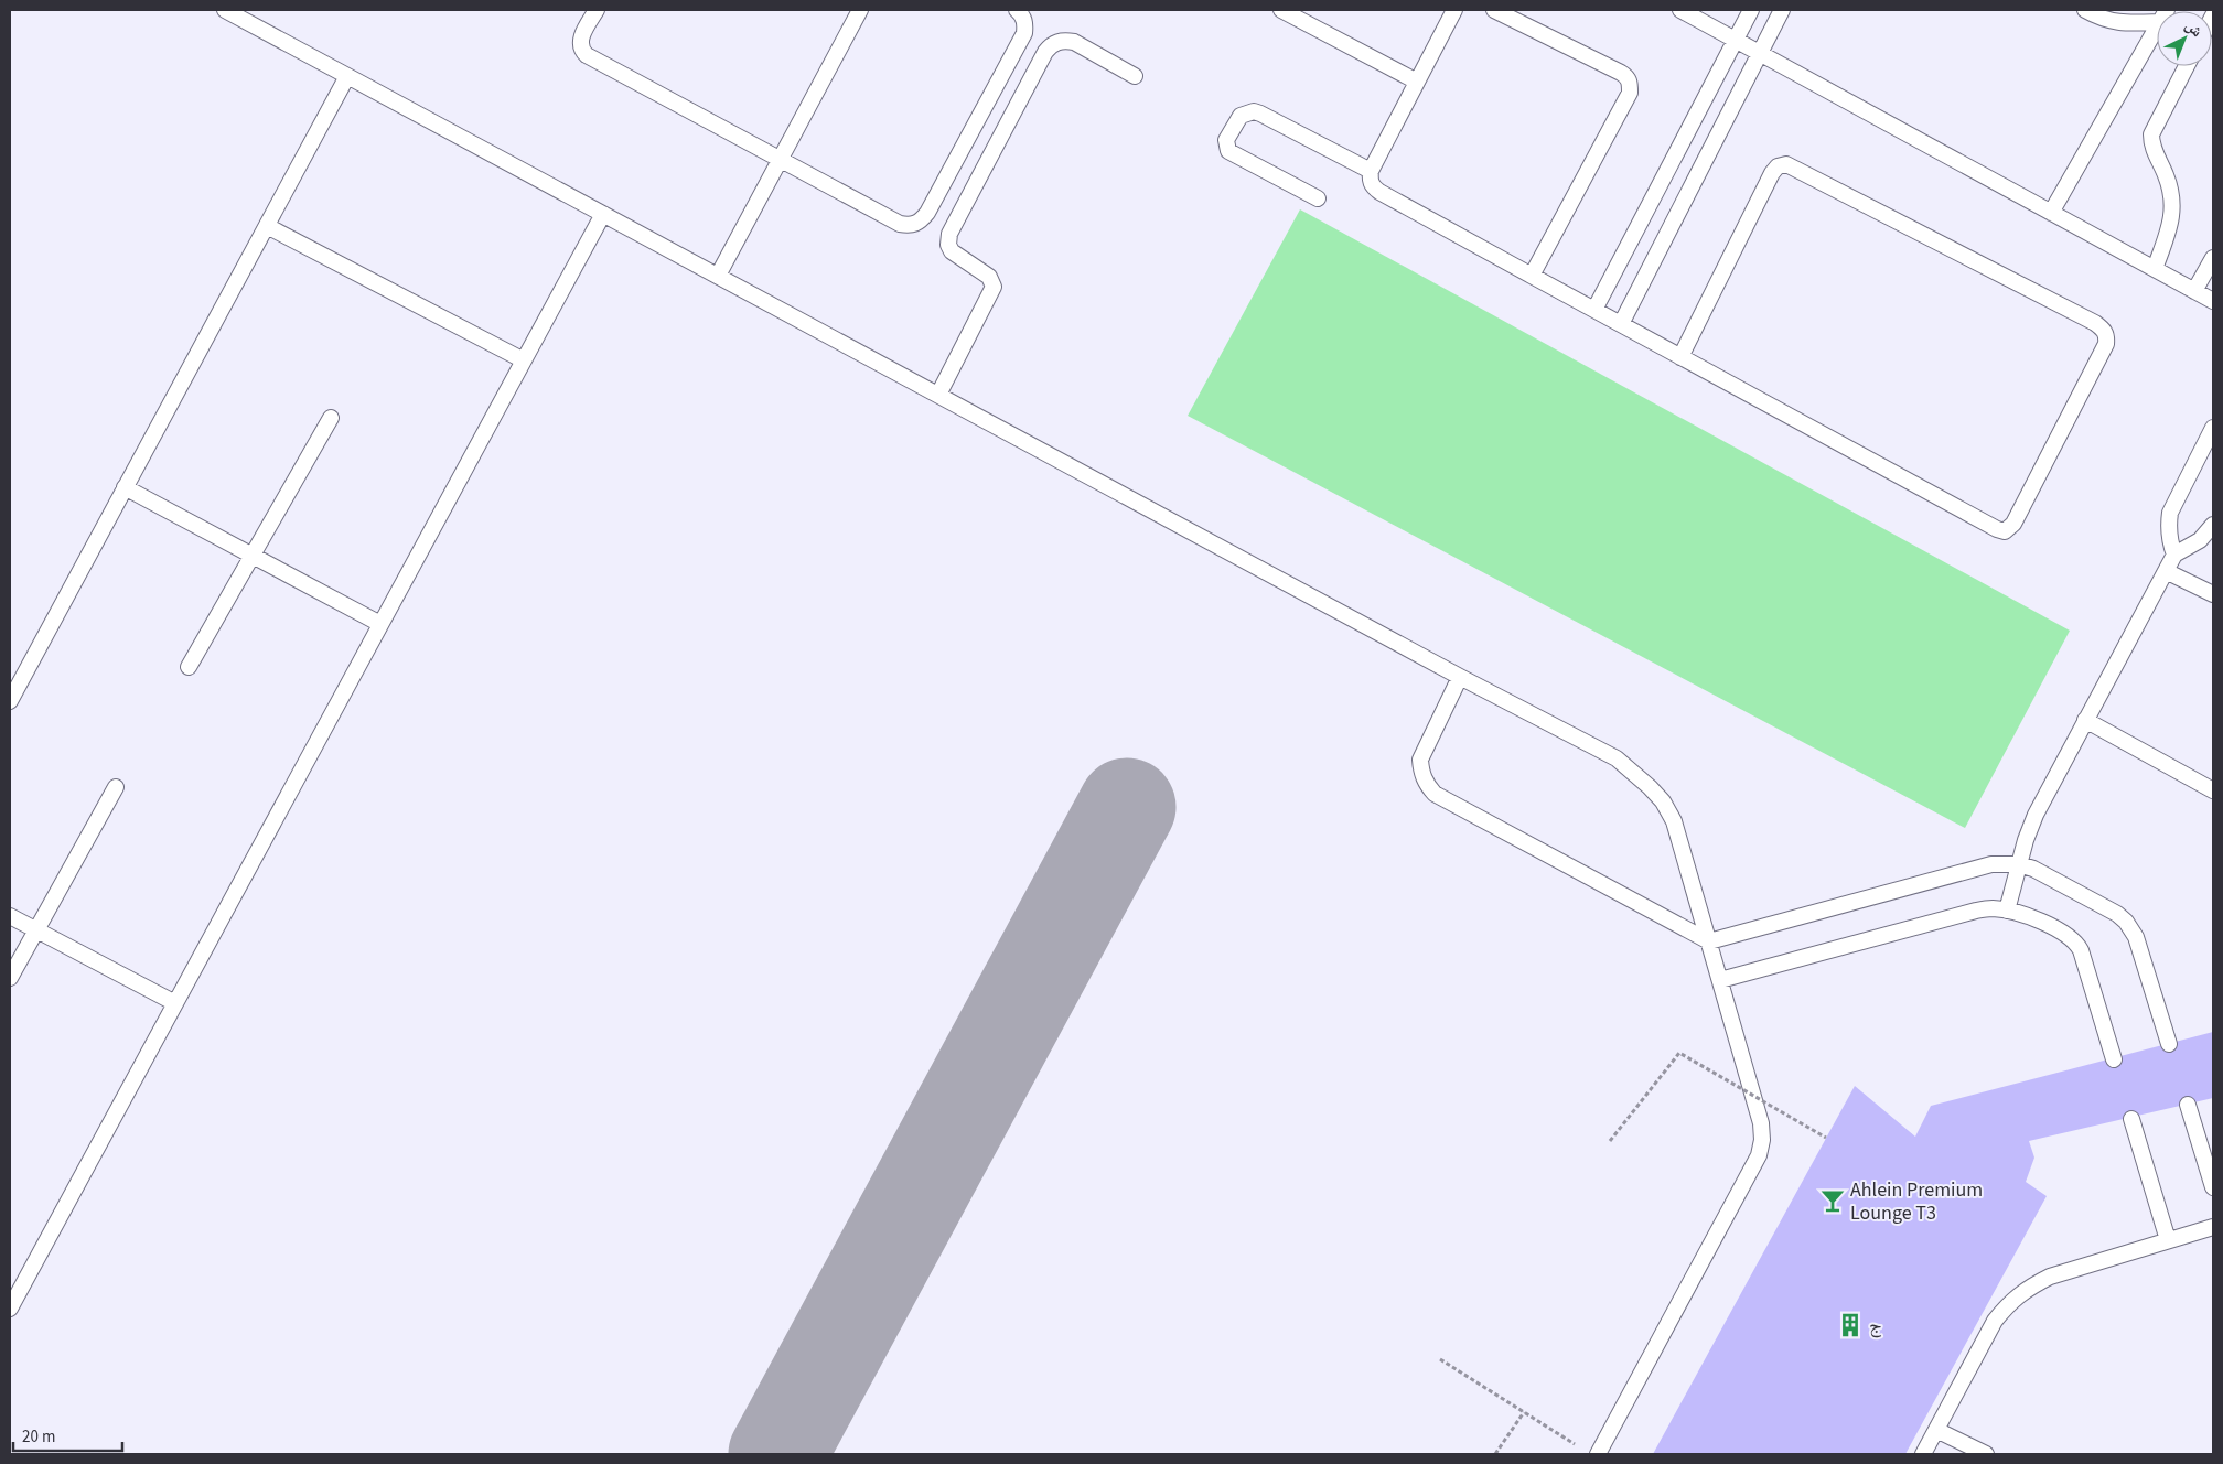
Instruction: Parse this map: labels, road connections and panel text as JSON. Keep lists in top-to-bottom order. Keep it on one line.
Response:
{"places":{"bar":["Ahlein Premium Lounge T3"],"building":["ج"]},"scale_bar":"20 m","north":"top right"}
